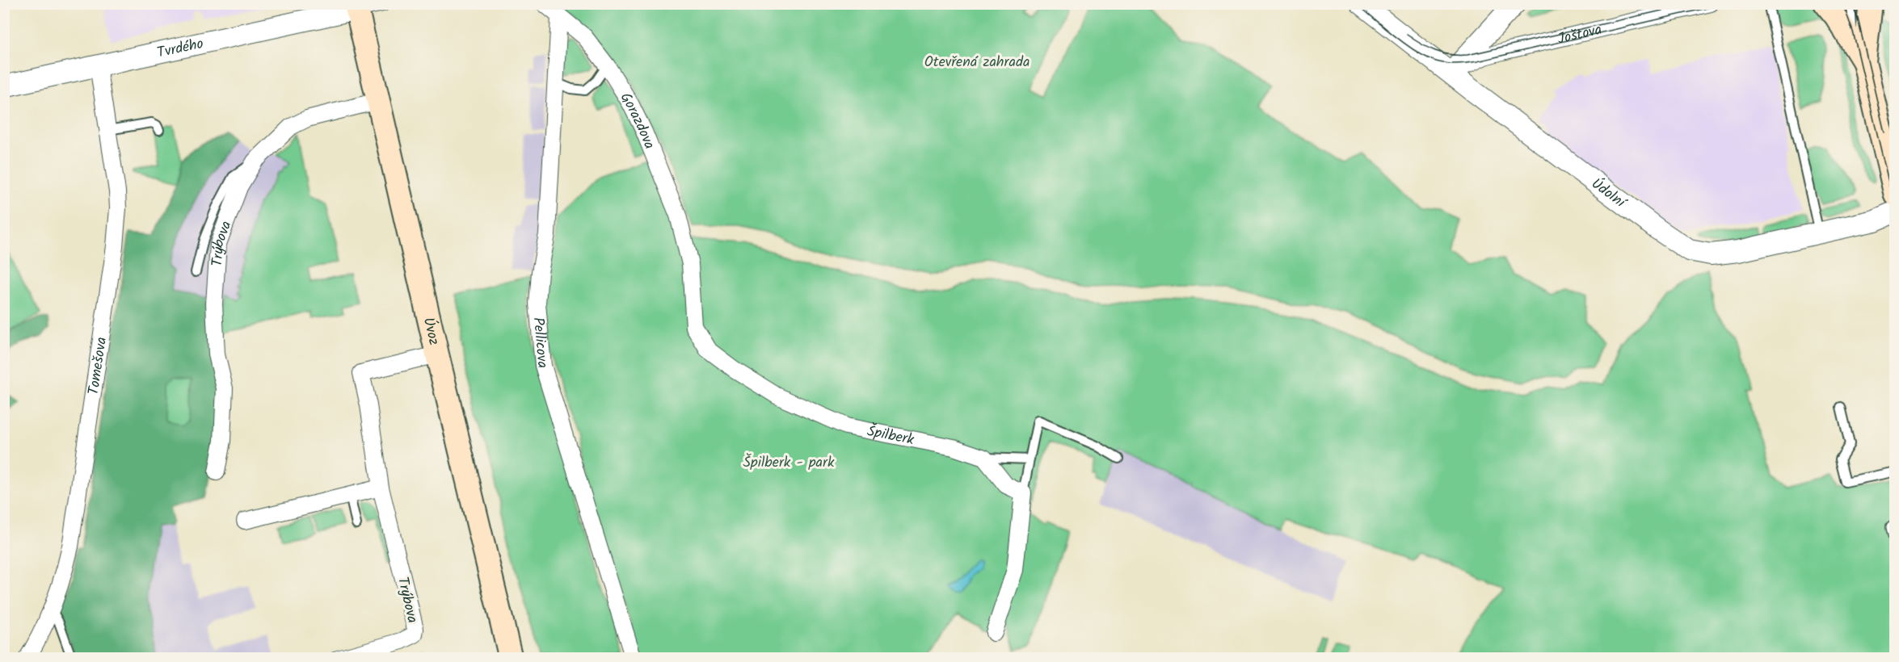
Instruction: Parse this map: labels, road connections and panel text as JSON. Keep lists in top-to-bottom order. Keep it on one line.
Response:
{"streets":{"main road":["Úvoz"],"street":["Joštova","Tvrdého","Gorazdova","Údolní","Trýbova","Pellicova","Tomešova","Špilberk"]},"crossings":[["Joštova","Údolní"],["Tvrdého","Úvoz"],["Tvrdého","Tomešova"],["Gorazdova","Pellicova"],["Gorazdova","Špilberk"],["Trýbova","Úvoz"]],"parks":["Otevřená zahrada","Špilberk - park"]}
